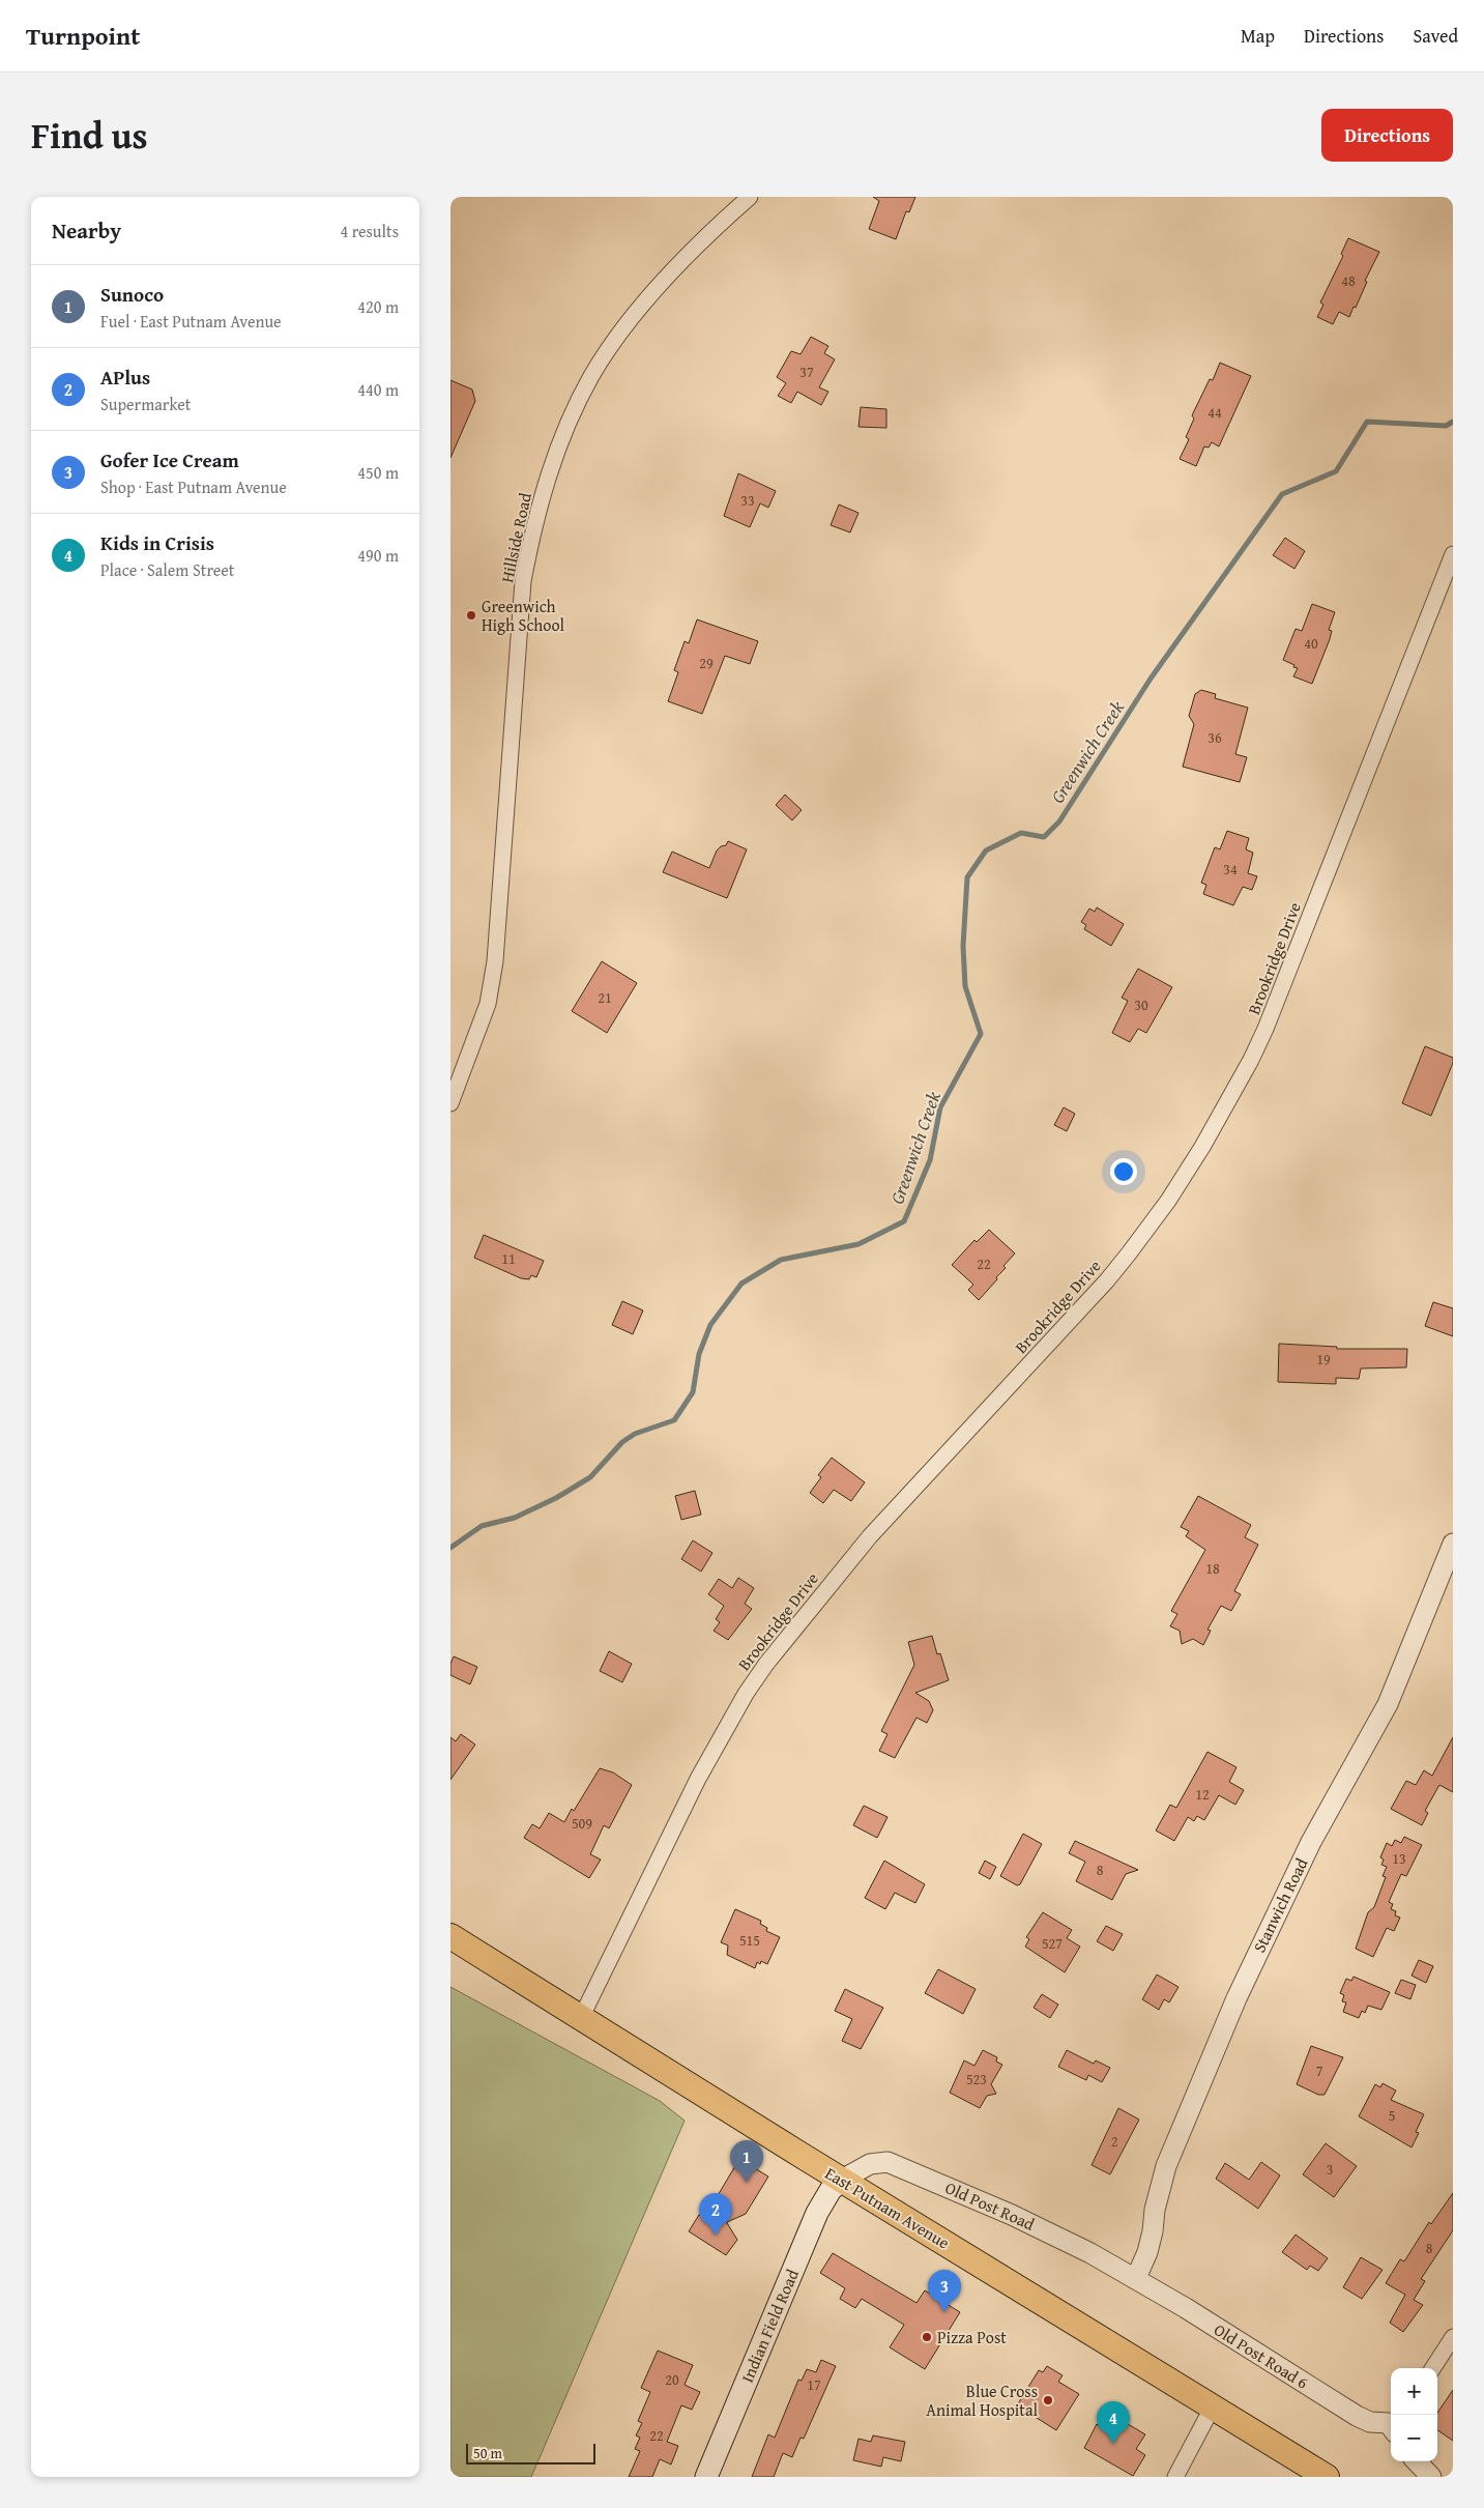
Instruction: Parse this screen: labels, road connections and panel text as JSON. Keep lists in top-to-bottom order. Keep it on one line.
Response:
{"streets":{"main road":["East Putnam Avenue","Indian Field Road"],"street":["Hillside Road","Brookridge Drive","Stanwich Road","Old Post Road","Old Post Road 6"]},"crossings":[["Brookridge Drive","East Putnam Avenue"],["Stanwich Road","Old Post Road"],["Stanwich Road","Old Post Road 6"],["Old Post Road","East Putnam Avenue"],["Old Post Road","Indian Field Road"],["Old Post Road","Old Post Road 6"],["East Putnam Avenue","Indian Field Road"]],"water":["Greenwich Creek"],"places":["Greenwich High School","Pizza Post","Blue Cross Animal Hospital"],"house_numbers":["48","37","44","33","40","29","36","34","21","30","11","22","19","18","12","509","13","8","515","527","7","523","5","2","3","8","20","17","22"],"scale_bar":"50 m","page":{"header":"Turnpoint","nav":["Map","Directions","Saved"],"title":"Find us","buttons":"Directions","heading":["Nearby","4 results"],"list":[{"mark":"1","name":"Sunoco","note":"Fuel · East Putnam Avenue","value":"420 m"},{"mark":"2","name":"APlus","note":"Supermarket","value":"440 m"},{"mark":"3","name":"Gofer Ice Cream","note":"Shop · East Putnam Avenue","value":"450 m"},{"mark":"4","name":"Kids in Crisis","note":"Place · Salem Street","value":"490 m"}],"pins":["1","2","3","4"],"map_buttons":["+","−"],"scale":"50 m"}}
